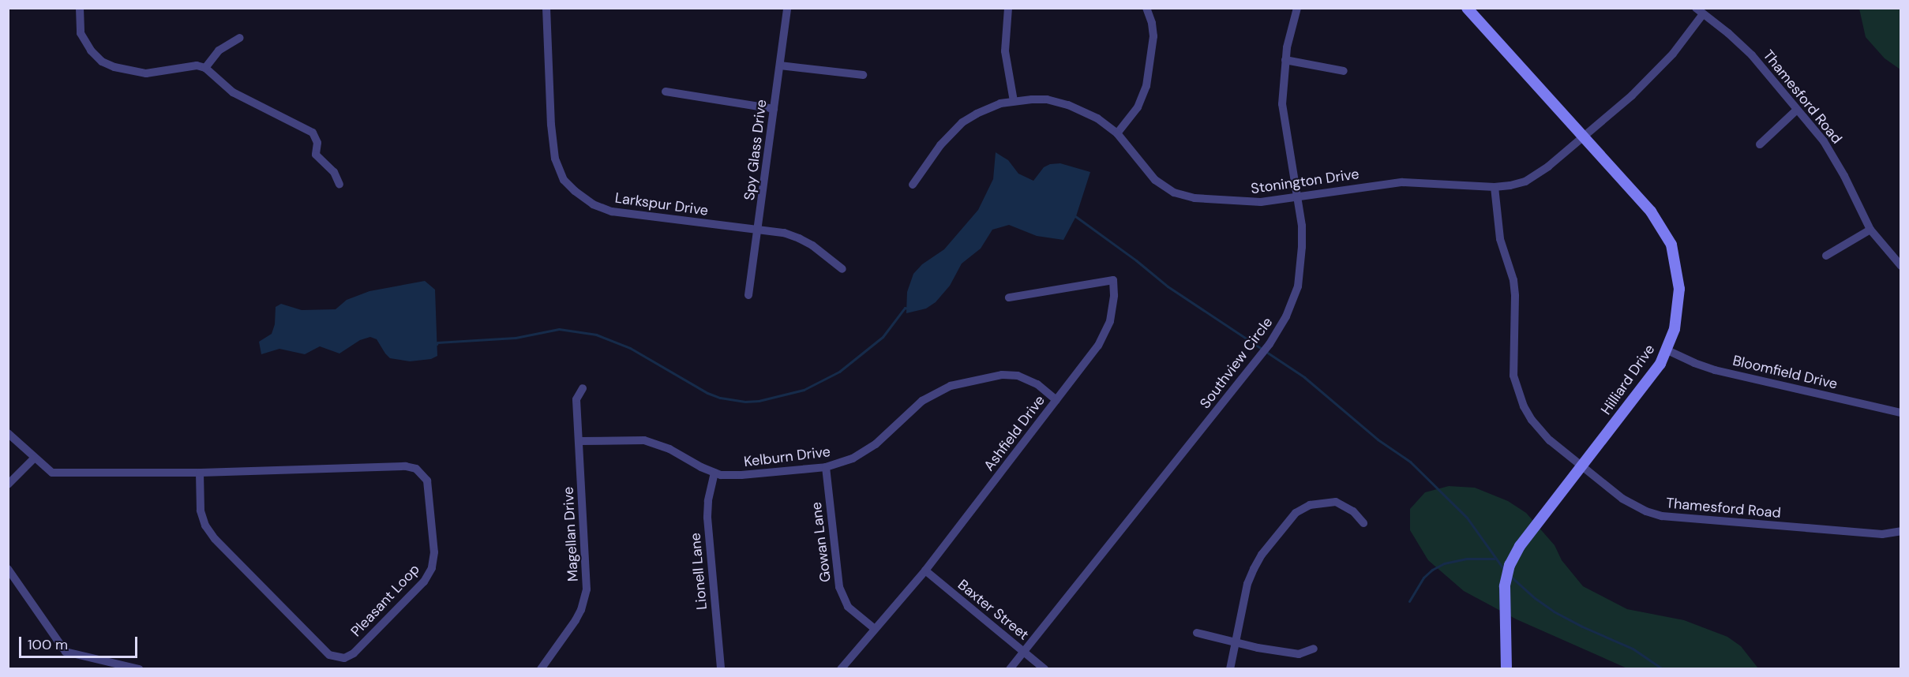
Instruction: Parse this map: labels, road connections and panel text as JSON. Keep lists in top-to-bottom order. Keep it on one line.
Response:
{"streets":{"street":["Thamesford Road","Spy Glass Drive","Stonington Drive","Larkspur Drive","Southview Circle","Bloomfield Drive","Hilliard Drive","Ashfield Drive","Kelburn Drive","Magellan Drive","Gowan Lane","Lionell Lane","Pleasant Loop","Baxter Street"]},"crossings":[["Thamesford Road","Stonington Drive"],["Thamesford Road","Hilliard Drive"],["Spy Glass Drive","Larkspur Drive"],["Stonington Drive","Southview Circle"],["Stonington Drive","Hilliard Drive"],["Southview Circle","Baxter Street"],["Bloomfield Drive","Hilliard Drive"],["Ashfield Drive","Kelburn Drive"],["Ashfield Drive","Gowan Lane"],["Ashfield Drive","Baxter Street"],["Kelburn Drive","Magellan Drive"],["Kelburn Drive","Gowan Lane"],["Kelburn Drive","Lionell Lane"]],"scale_bar":"100 m"}
